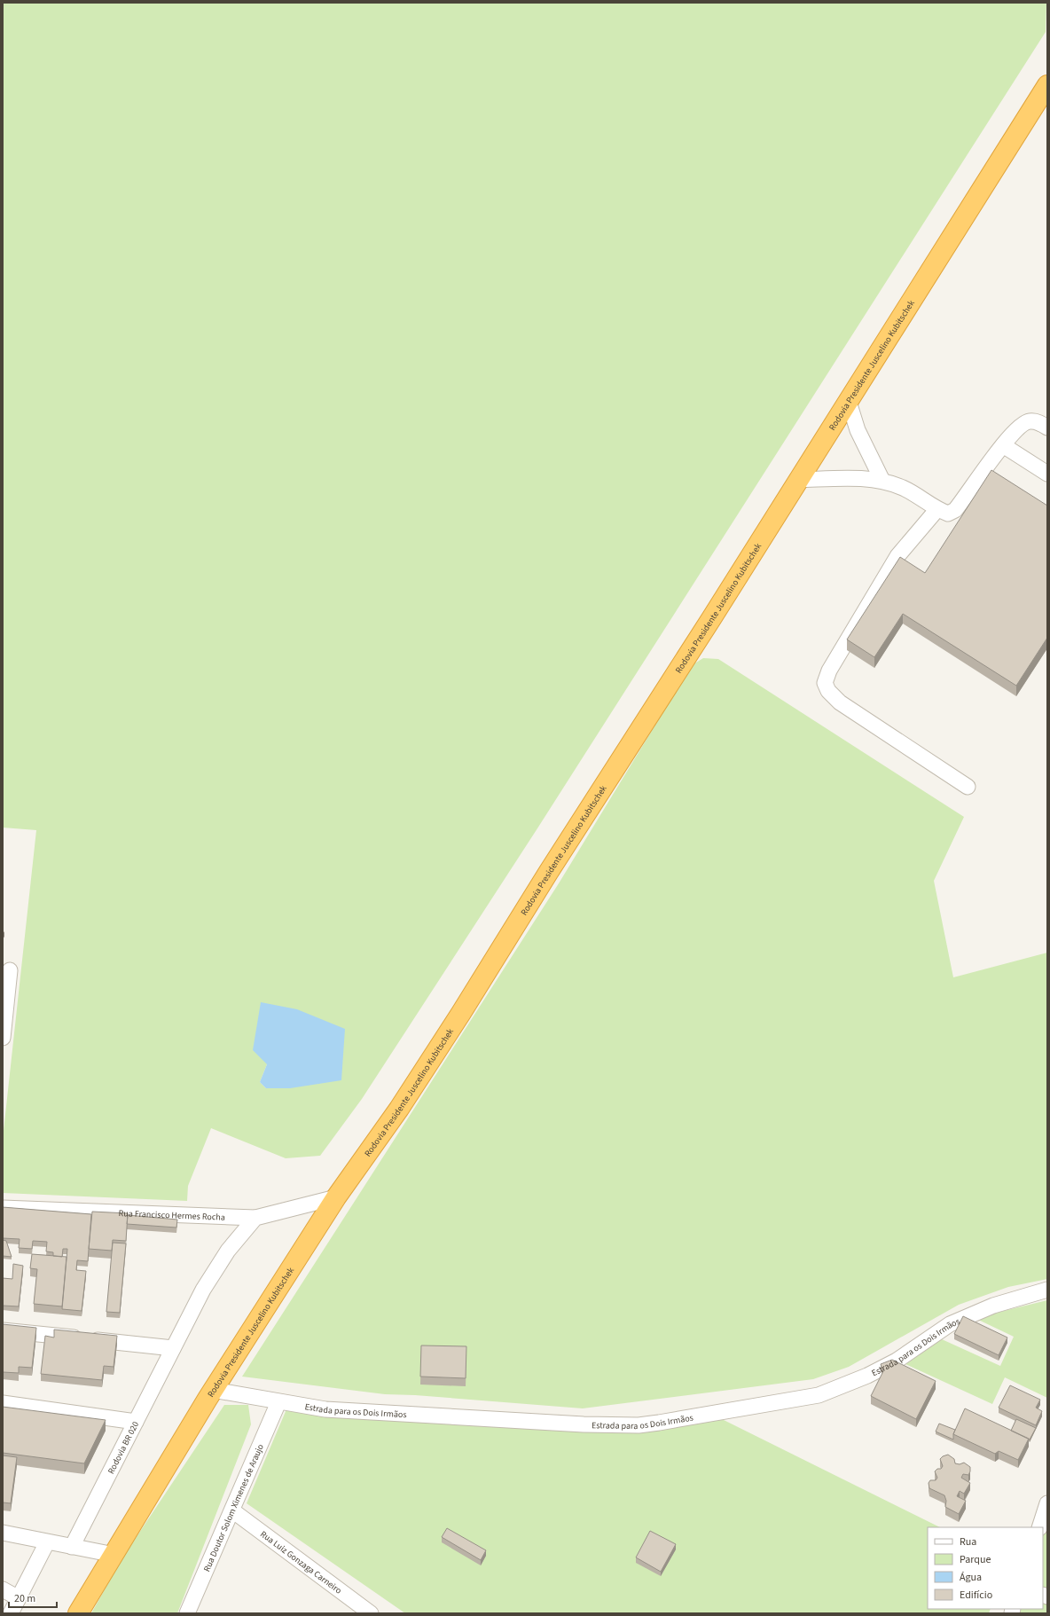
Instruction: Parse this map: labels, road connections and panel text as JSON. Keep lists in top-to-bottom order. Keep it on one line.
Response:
{"streets":{"highway":["Rodovia Presidente Juscelino Kubitschek"],"street":["Rua Francisco Hermes Rocha","Estrada para os Dois Irmãos","Rodovia BR 020","Rua Doutor Solom Ximenes de Araujo","Rua Luiz Gonzaga Carneiro"]},"crossings":[["Rodovia Presidente Juscelino Kubitschek","Rua Francisco Hermes Rocha"],["Rodovia Presidente Juscelino Kubitschek","Estrada para os Dois Irmãos"],["Rua Francisco Hermes Rocha","Rodovia BR 020"],["Estrada para os Dois Irmãos","Rua Doutor Solom Ximenes de Araujo"],["Rua Doutor Solom Ximenes de Araujo","Rua Luiz Gonzaga Carneiro"]],"legend":["Rua","Parque","Água","Edifício"],"scale_bar":"20 m"}
